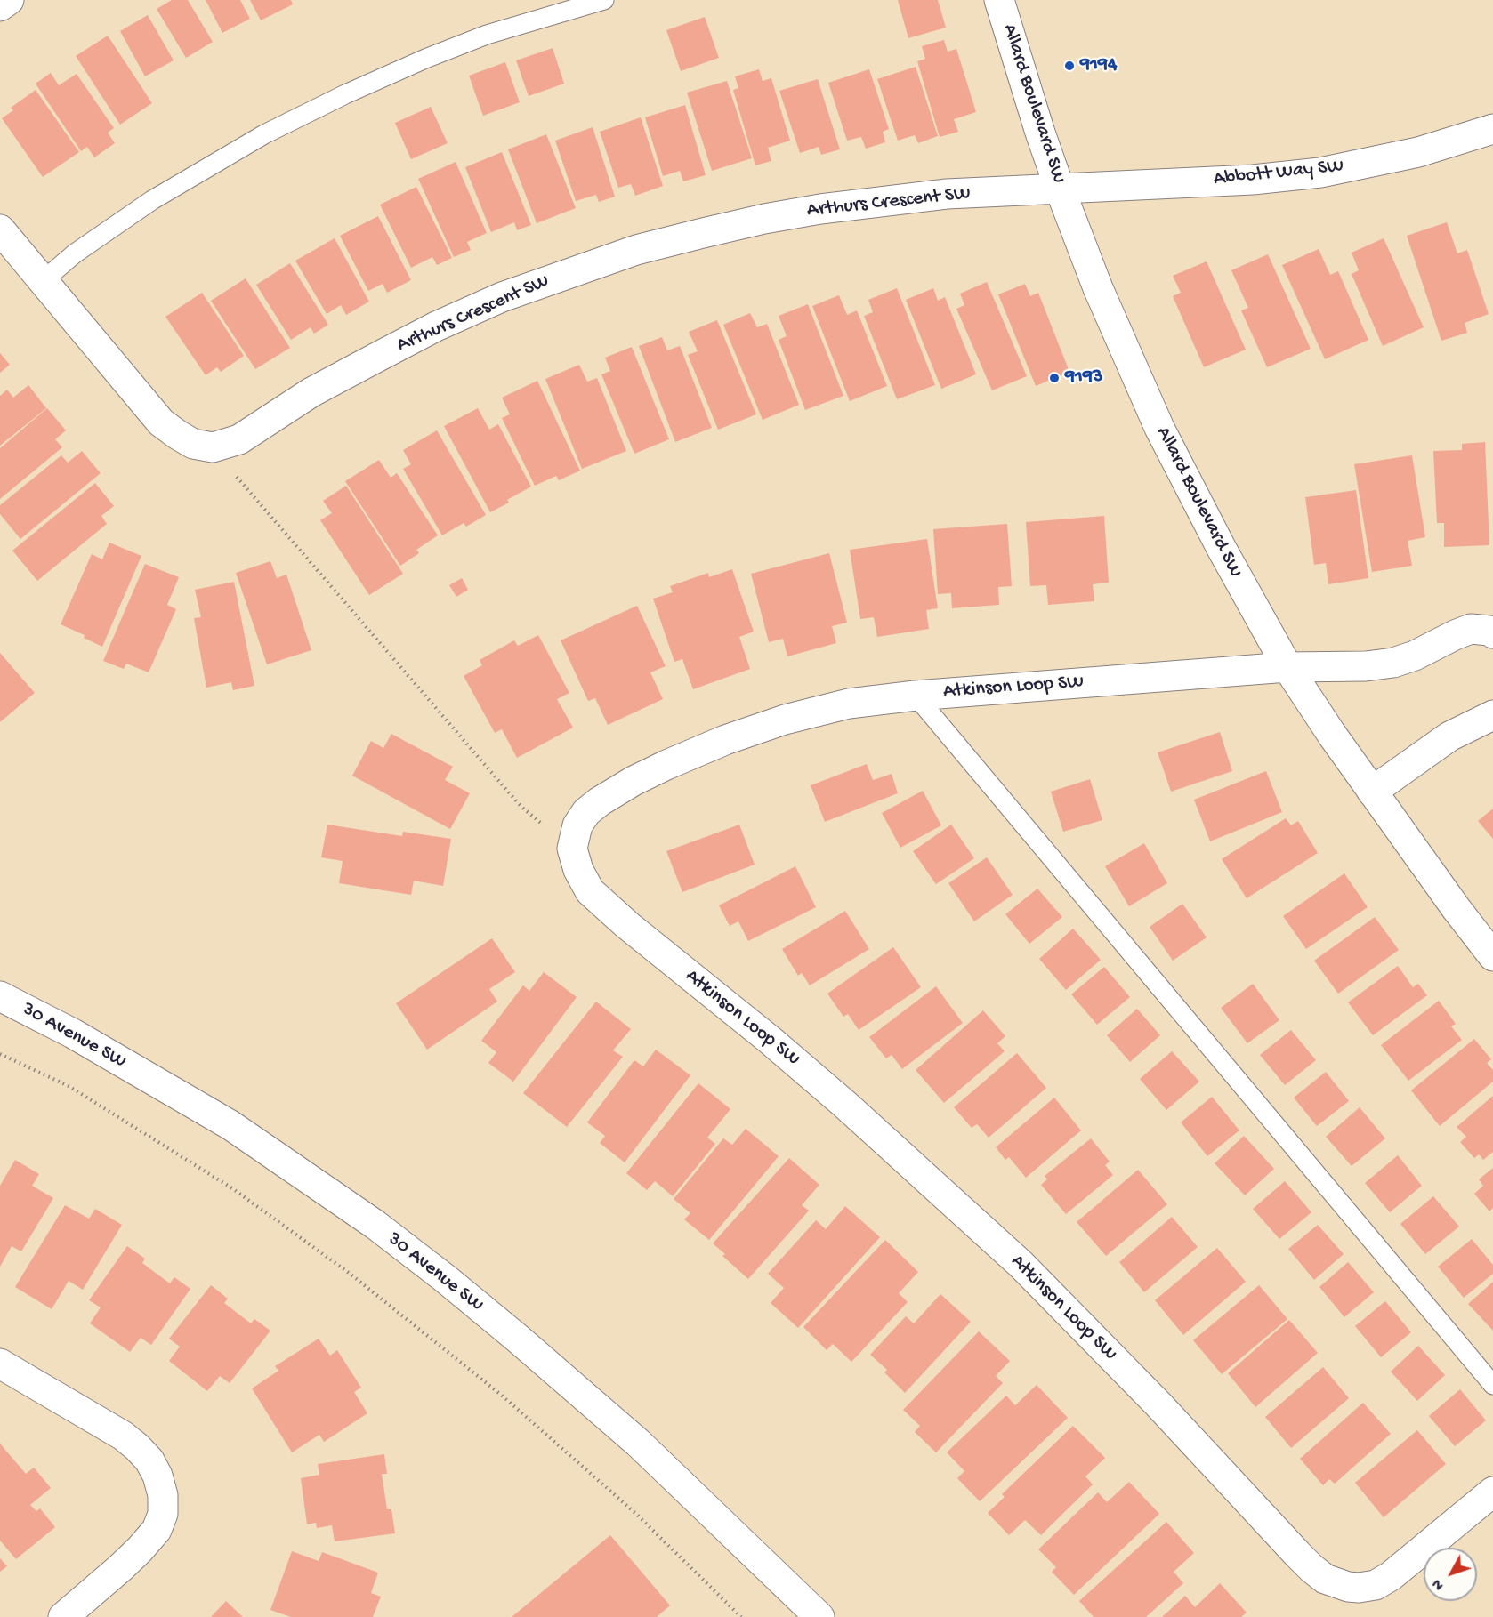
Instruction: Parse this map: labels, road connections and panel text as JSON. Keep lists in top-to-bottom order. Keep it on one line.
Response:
{"streets":{"street":["Allard Boulevard SW","Abbott Way SW","Arthurs Crescent SW","Atkinson Loop SW","30 Avenue SW"]},"crossings":[["Allard Boulevard SW","Abbott Way SW"],["Allard Boulevard SW","Arthurs Crescent SW"],["Allard Boulevard SW","Atkinson Loop SW"],["Abbott Way SW","Arthurs Crescent SW"]],"places":["9194","9193"],"north":"bottom left"}
